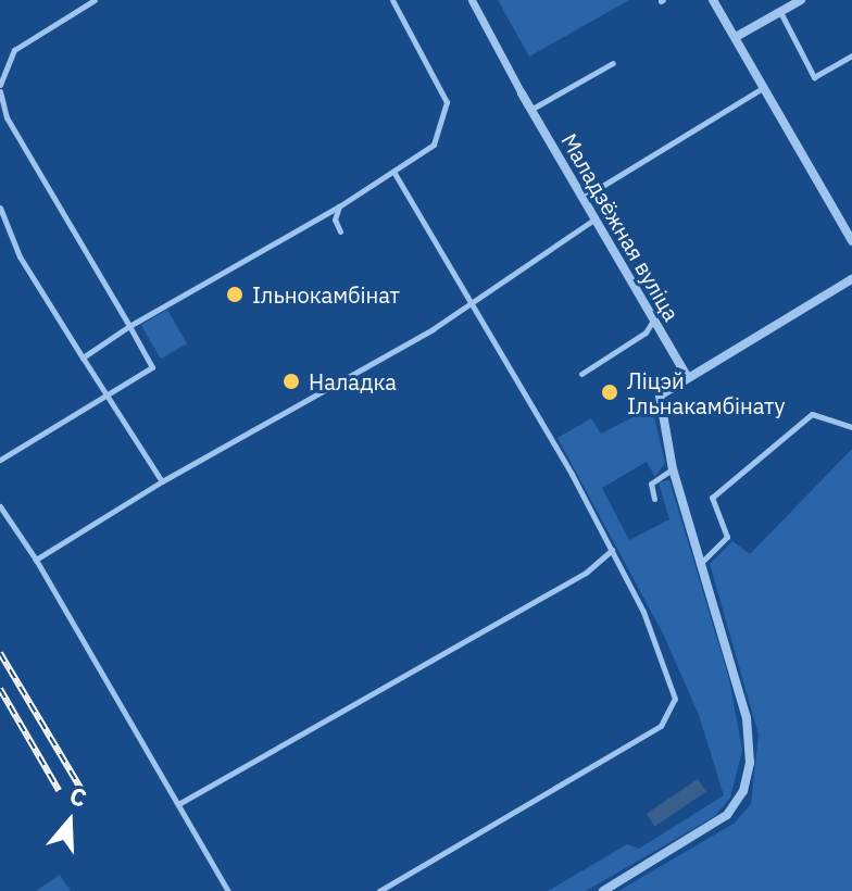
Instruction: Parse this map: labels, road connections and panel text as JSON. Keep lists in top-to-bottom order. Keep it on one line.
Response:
{"streets":{"street":["Маладзёжная вуліца"]},"places":["Ільнокамбінат","Наладка","Ліцэй Ільнакамбінату"],"north":"top"}
